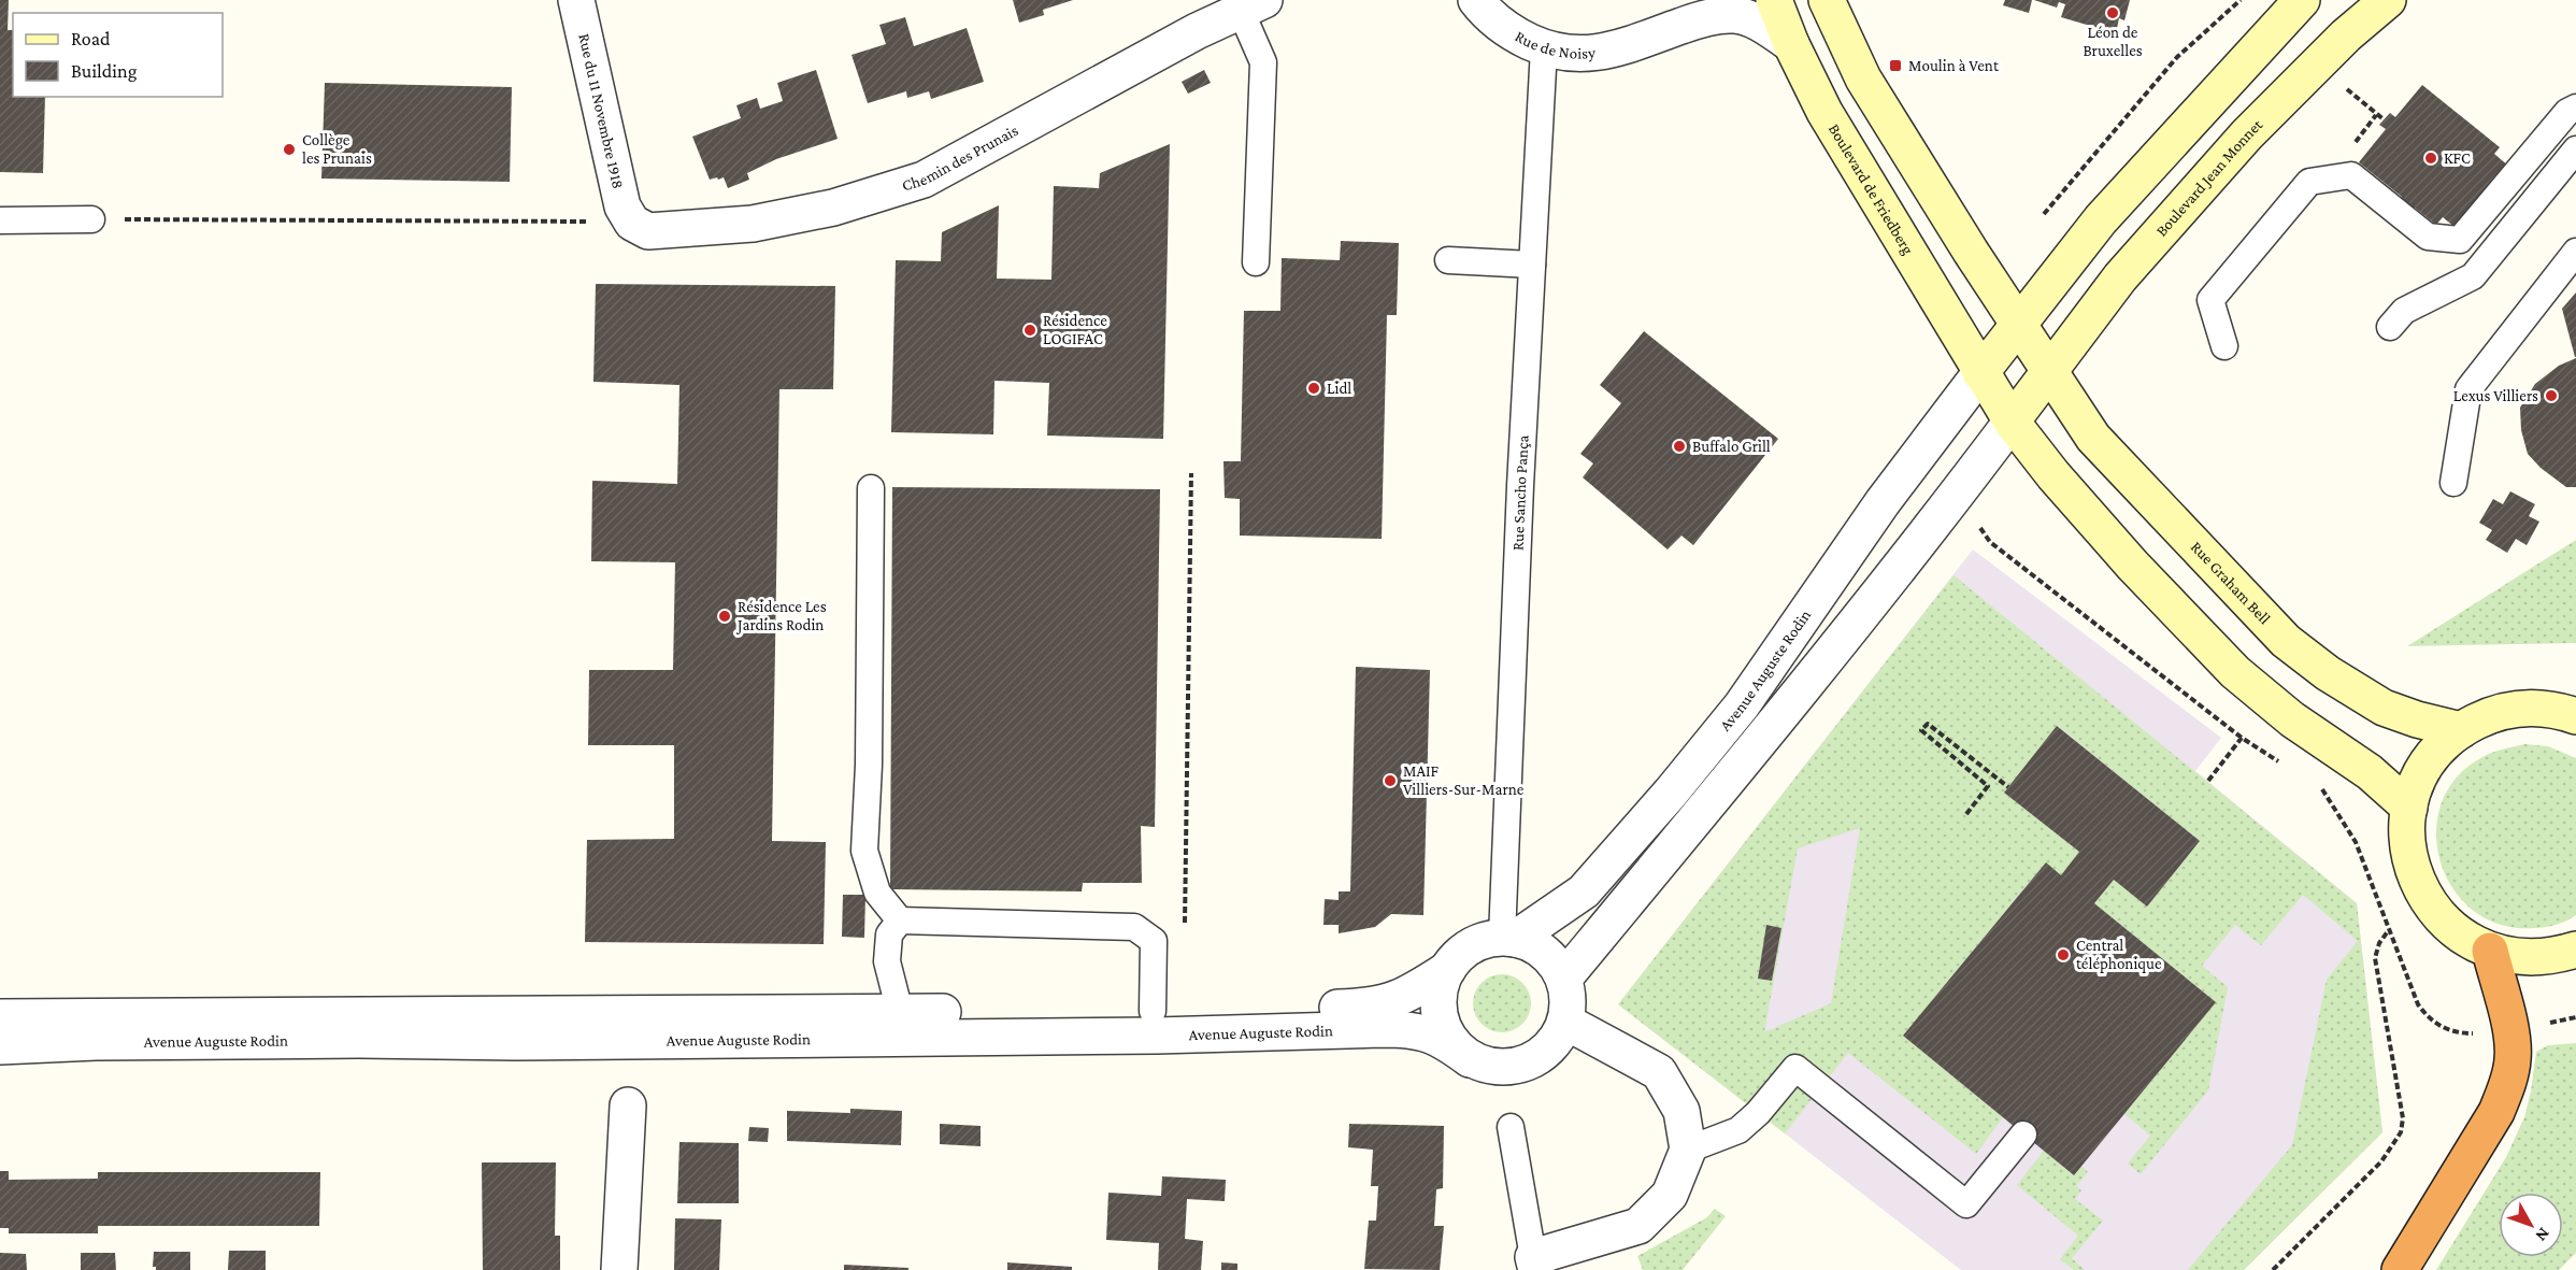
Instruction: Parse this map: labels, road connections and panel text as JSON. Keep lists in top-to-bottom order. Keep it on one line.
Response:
{"streets":{"main road":["Boulevard Jean Monnet","Boulevard de Friedberg","Rue Graham Bell"],"street":["Rue de Noisy","Rue du 11 Novembre 1918","Chemin des Prunais","Avenue Auguste Rodin"],"lane":["Rue Sancho Pança"]},"crossings":[["Rue de Noisy","Boulevard de Friedberg"],["Rue de Noisy","Rue Sancho Pança"],["Rue du 11 Novembre 1918","Chemin des Prunais"],["Boulevard Jean Monnet","Boulevard de Friedberg"],["Boulevard Jean Monnet","Rue Graham Bell"],["Boulevard de Friedberg","Avenue Auguste Rodin"],["Rue Sancho Pança","Avenue Auguste Rodin"]],"places":{"other":["Léon de Bruxelles","Collège les Prunais","KFC","Résidence LOGIFAC","Lidl","Lexus Villiers","Buffalo Grill","Résidence Les Jardins Rodin","MAIF Villiers-Sur-Marne","Central téléphonique"],"transit":["Moulin à Vent"]},"legend":["Road","Building"],"north":"bottom right"}
